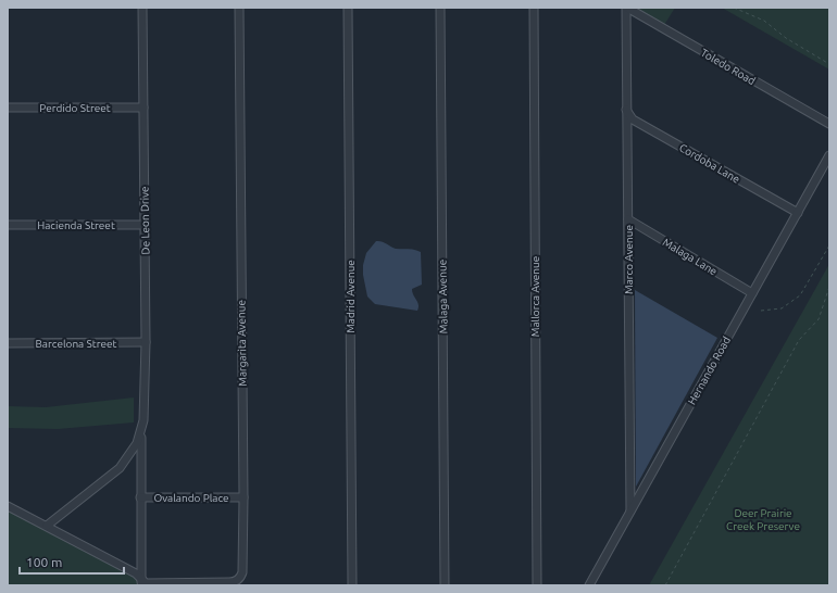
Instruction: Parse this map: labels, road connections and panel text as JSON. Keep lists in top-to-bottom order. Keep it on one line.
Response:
{"streets":{"street":["Toledo Road","Perdido Street","Cordoba Lane","De Leon Drive","Hacienda Street","Malaga Lane","Marco Avenue","Madrid Avenue","Malaga Avenue","Mallorca Avenue","Barcelona Street","Margarita Avenue","Hernando Road","Ovalando Place"]},"crossings":[["Toledo Road","Marco Avenue"],["Perdido Street","De Leon Drive"],["Cordoba Lane","Marco Avenue"],["Cordoba Lane","Hernando Road"],["De Leon Drive","Hacienda Street"],["De Leon Drive","Barcelona Street"],["De Leon Drive","Margarita Avenue"],["De Leon Drive","Ovalando Place"],["Malaga Lane","Marco Avenue"],["Malaga Lane","Hernando Road"],["Marco Avenue","Hernando Road"],["Margarita Avenue","Ovalando Place"]],"parks":["Deer Prairie Creek Preserve"],"scale_bar":"100 m"}
